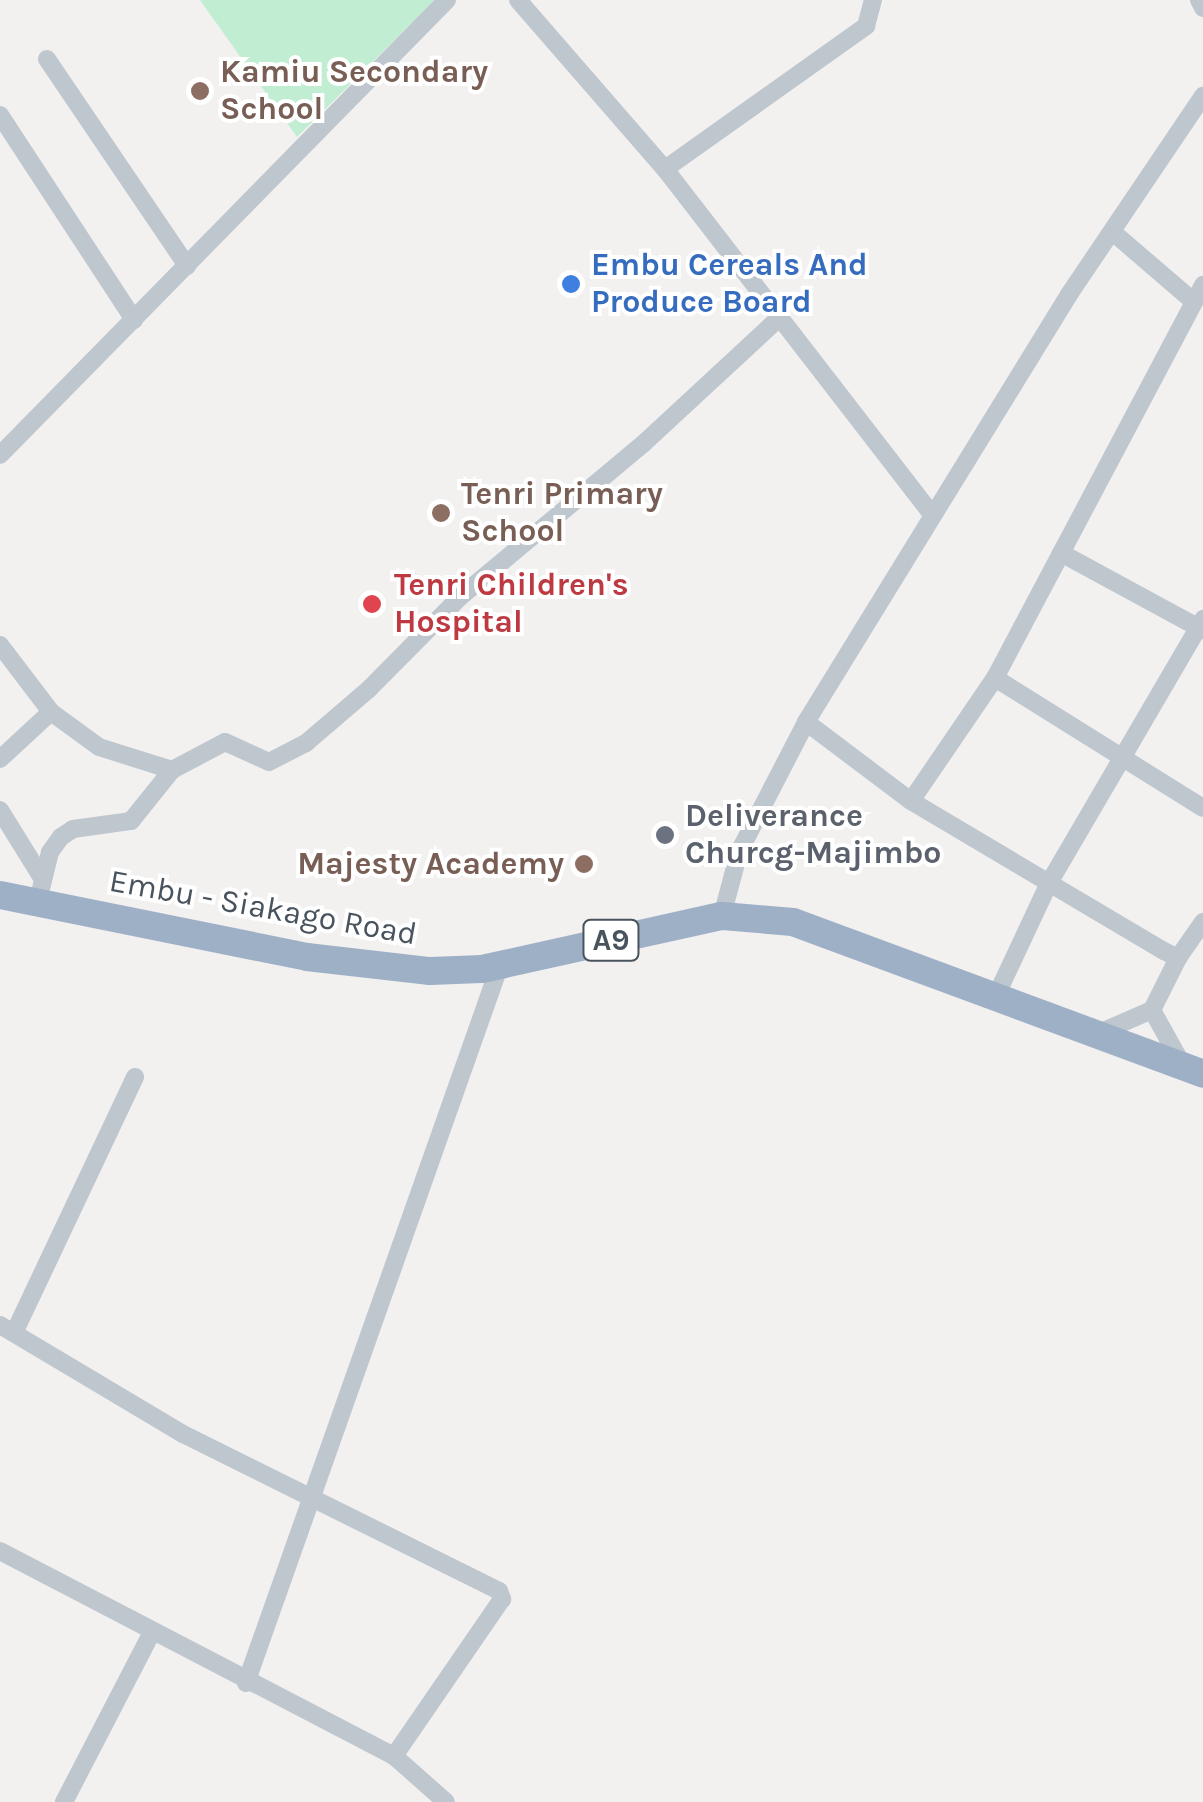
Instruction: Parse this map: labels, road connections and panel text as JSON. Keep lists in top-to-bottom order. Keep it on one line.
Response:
{"streets":{"highway":["Embu - Siakago Road","A9"]},"places":["Kamiu Secondary School","Embu Cereals And Produce Board","Tenri Primary School","Tenri Children's Hospital","Deliverance Churcg-Majimbo","Majesty Academy"]}
